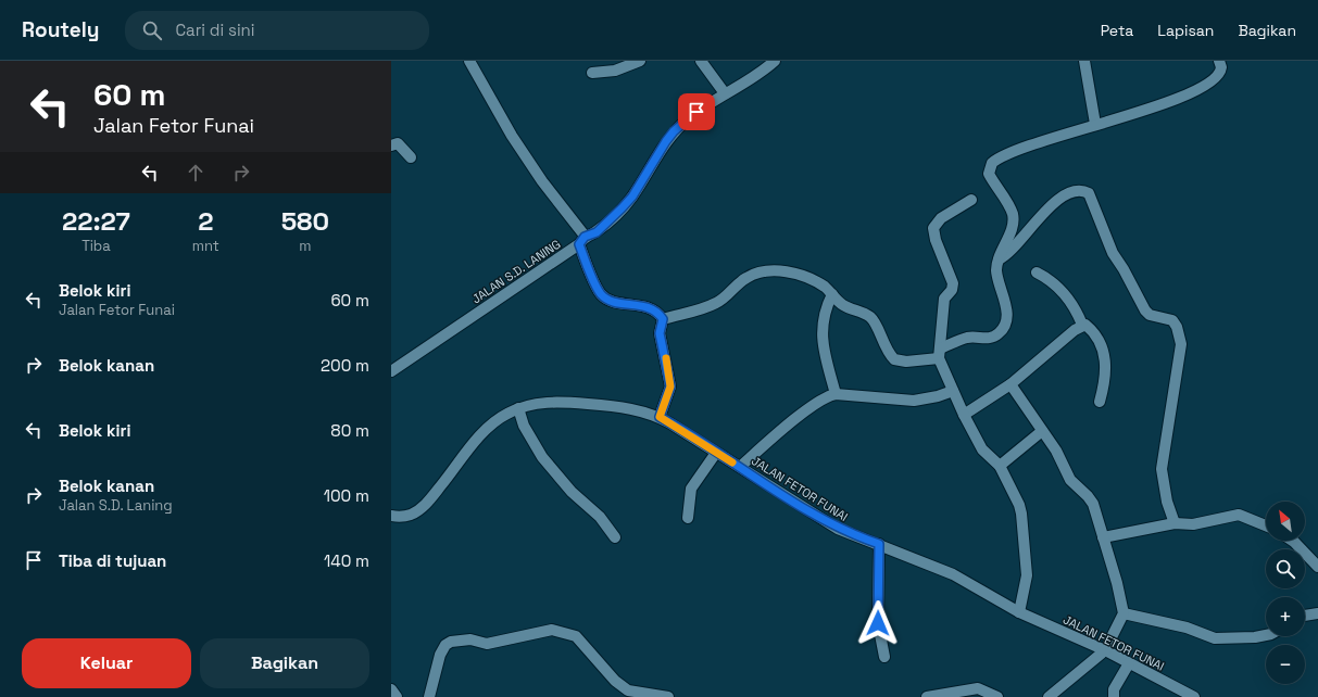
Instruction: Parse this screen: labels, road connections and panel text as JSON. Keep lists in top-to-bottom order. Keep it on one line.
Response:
{"streets":{"street":["JALAN S.D. LANING","JALAN FETOR FUNAI"]},"north":"top left","page":{"header":"Routely","search":"Cari di sini","nav":["Peta","Lapisan","Bagikan"],"turn":["60 m","Jalan Fetor Funai"],"eta":["22:27","Tiba","2","mnt","580","m"],"list":[{"name":"Belok kiri","note":"Jalan Fetor Funai","value":"60 m"},{"name":"Belok kanan","value":"200 m"},{"name":"Belok kiri","value":"80 m"},{"name":"Belok kanan","note":"Jalan S.D. Laning","value":"100 m"},{"name":"Tiba di tujuan","value":"140 m"}],"map_buttons":["+","−"],"buttons":["Keluar","Bagikan"]}}
